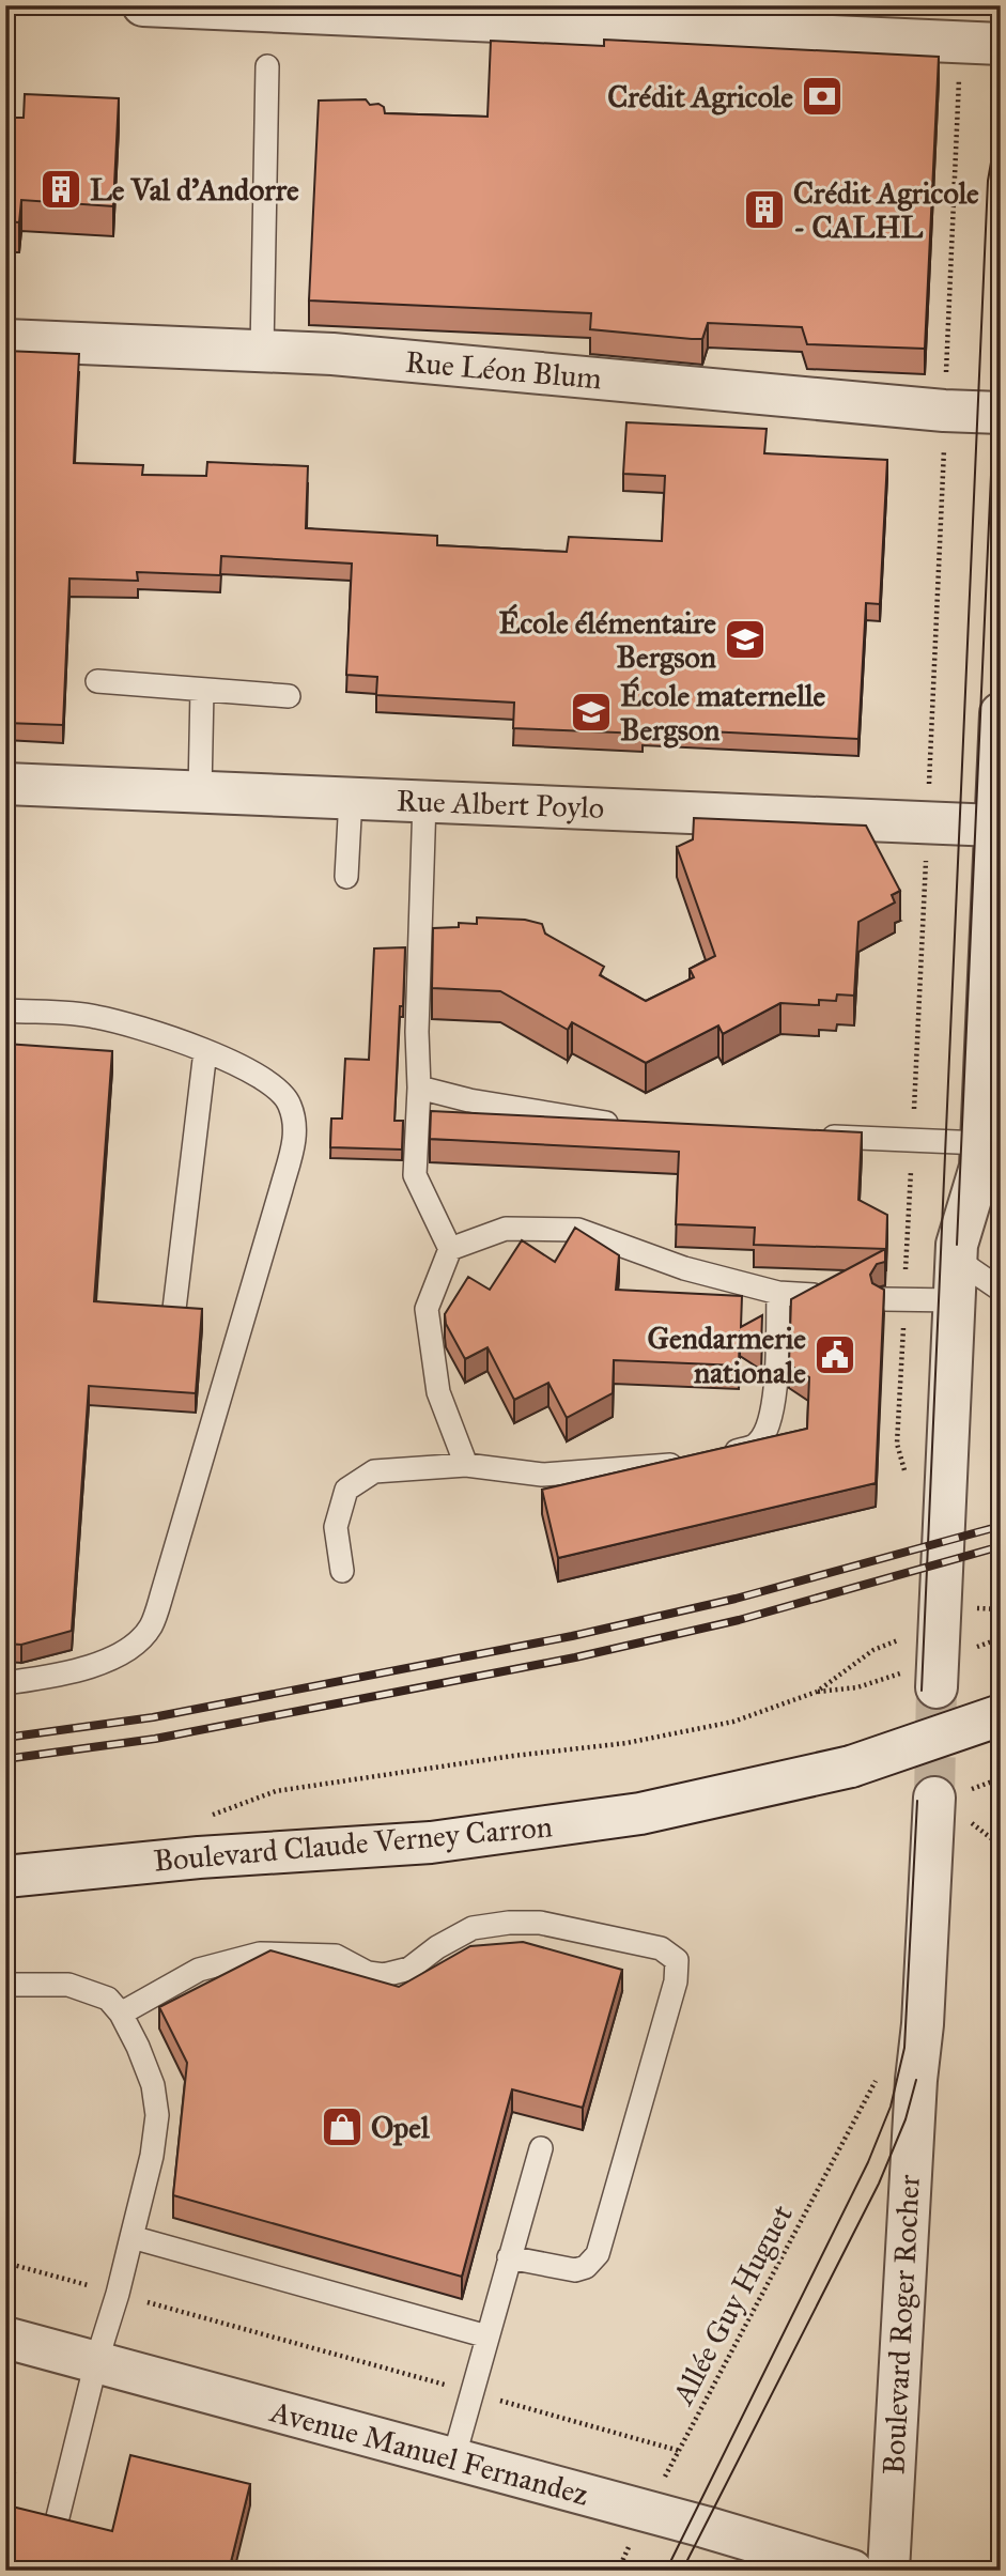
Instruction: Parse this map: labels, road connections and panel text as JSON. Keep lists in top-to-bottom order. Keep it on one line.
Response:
{"streets":{"street":["Rue Léon Blum","Rue Albert Poylo","Boulevard Claude Verney Carron","Boulevard Roger Rocher","Avenue Manuel Fernandez"],"path":["Allée Guy Huguet"]},"crossings":[["Allée Guy Huguet","Boulevard Roger Rocher"],["Allée Guy Huguet","Avenue Manuel Fernandez"]],"places":{"bank":["Crédit Agricole"],"building":["Le Val d'Andorre","Crédit Agricole - CALHL"],"school or university":["École élémentaire Bergson","École maternelle Bergson"],"public building":["Gendarmerie nationale"],"shop":["Opel"]}}
